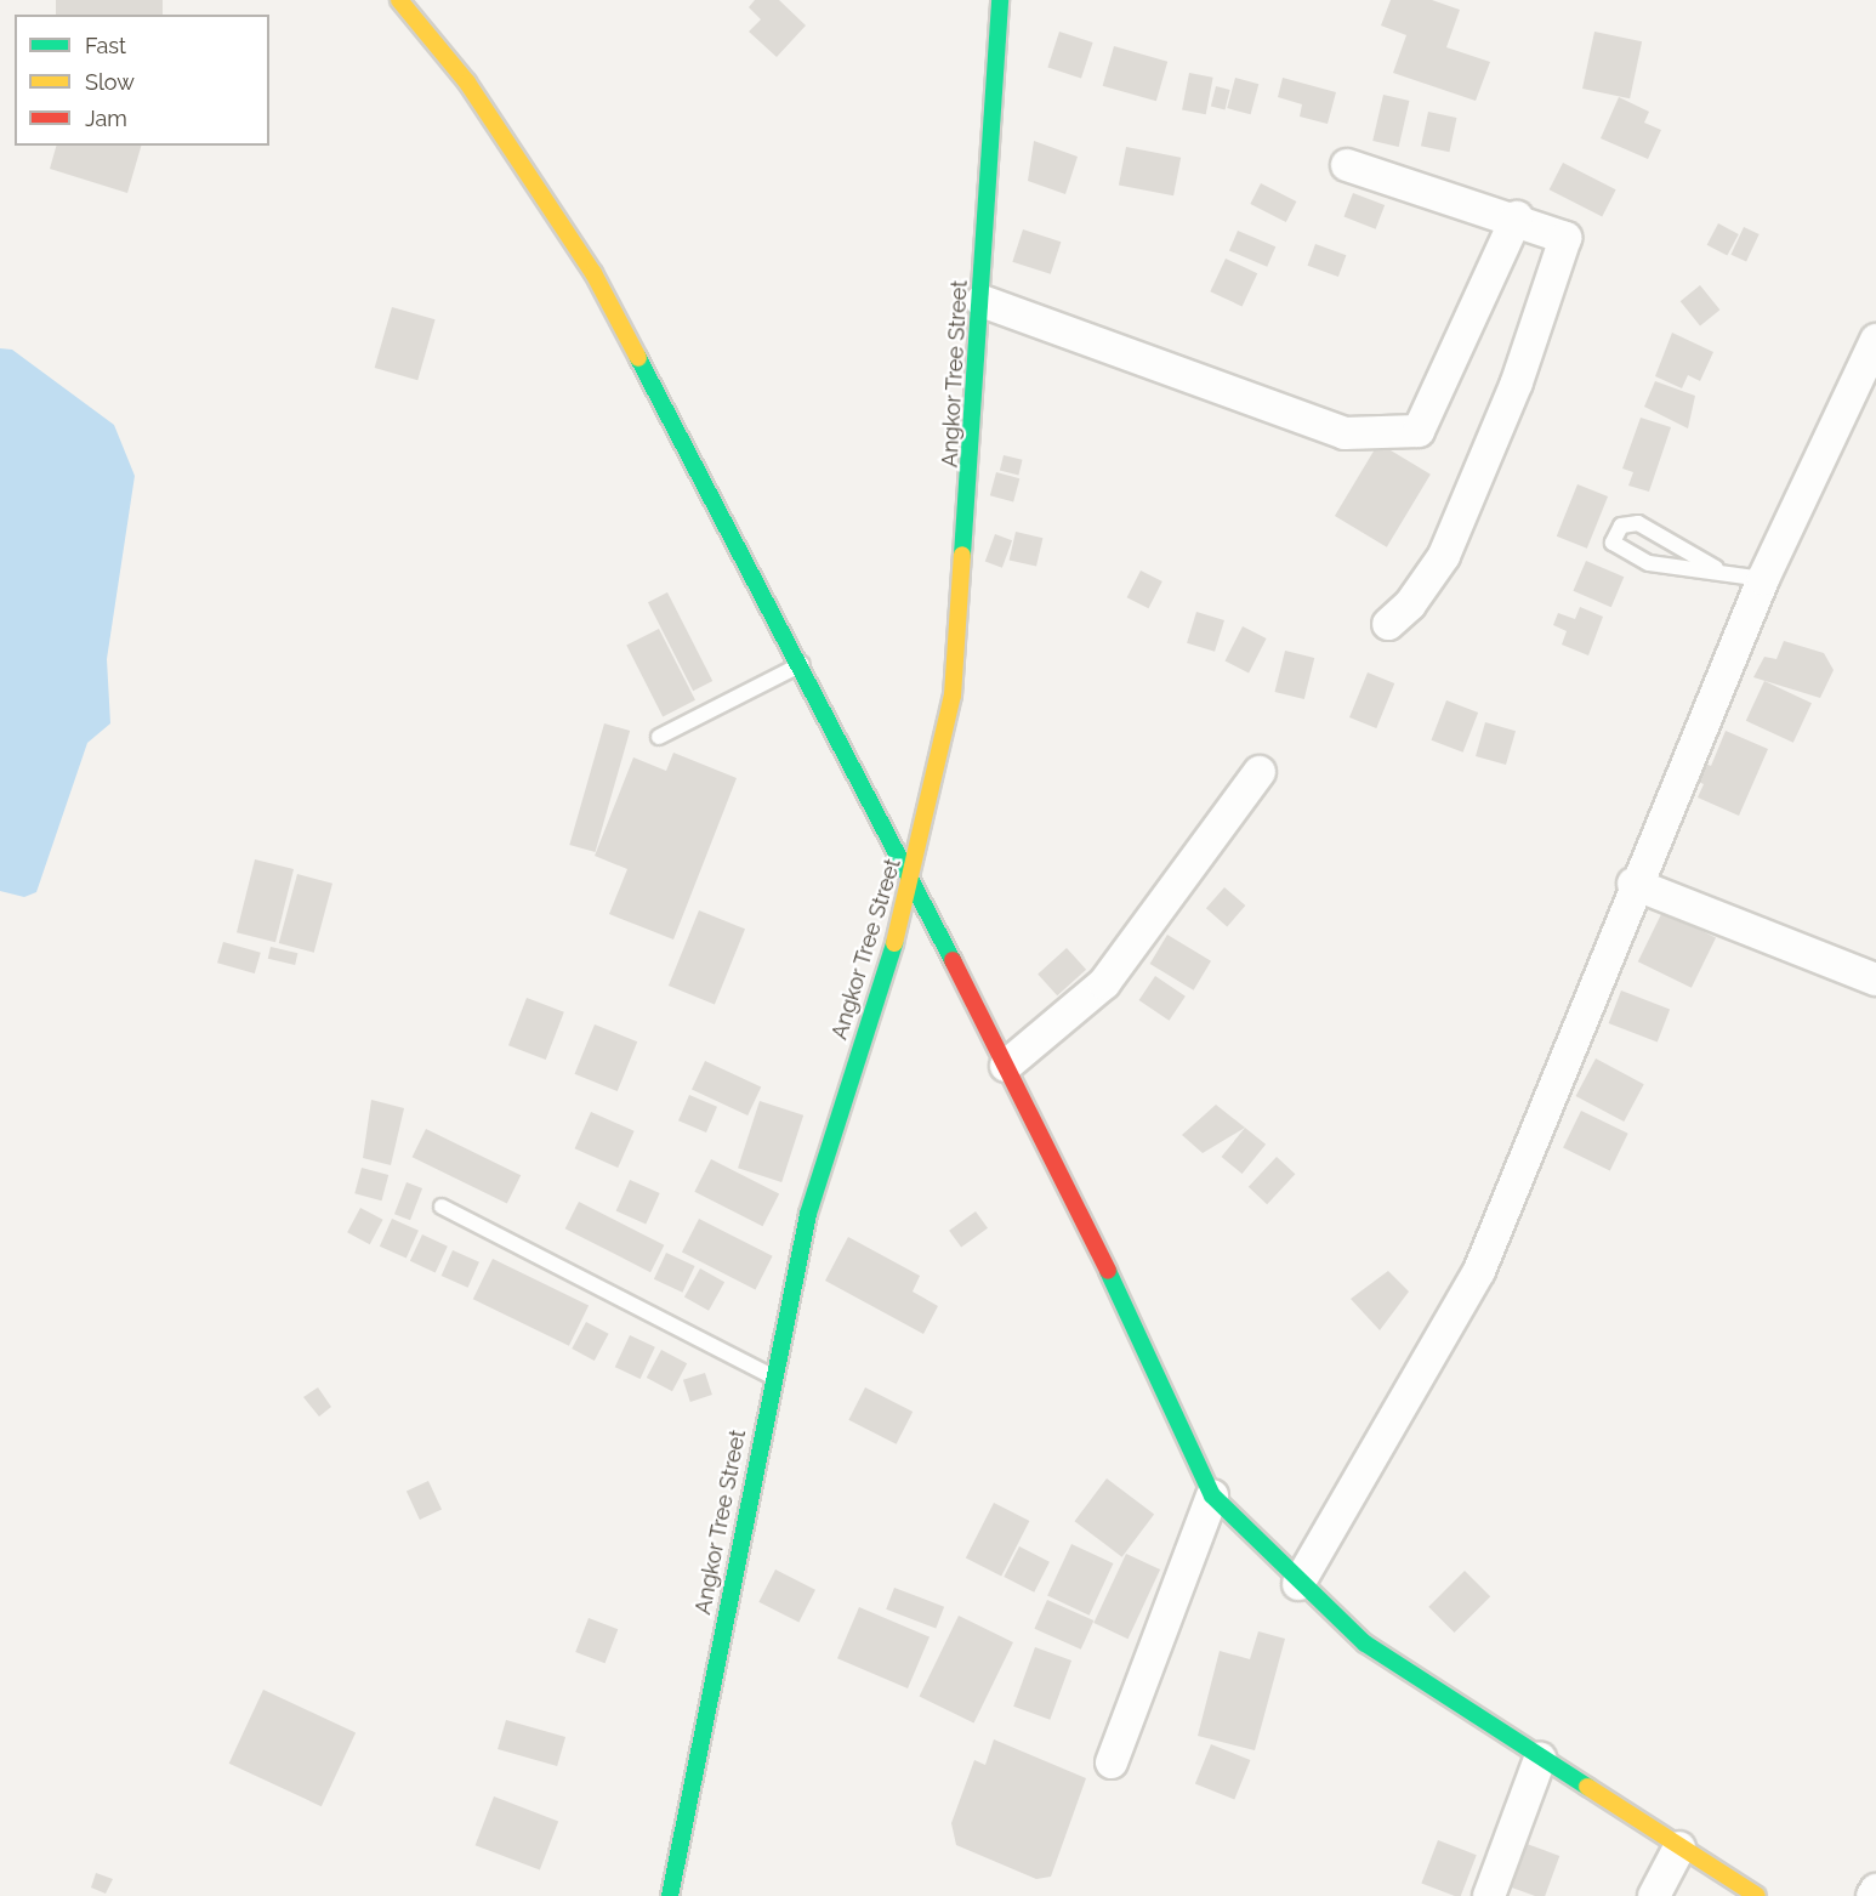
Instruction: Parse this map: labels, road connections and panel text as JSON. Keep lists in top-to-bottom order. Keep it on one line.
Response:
{"streets":{"street":["Angkor Tree Street"]},"legend":["Fast","Slow","Jam"]}
